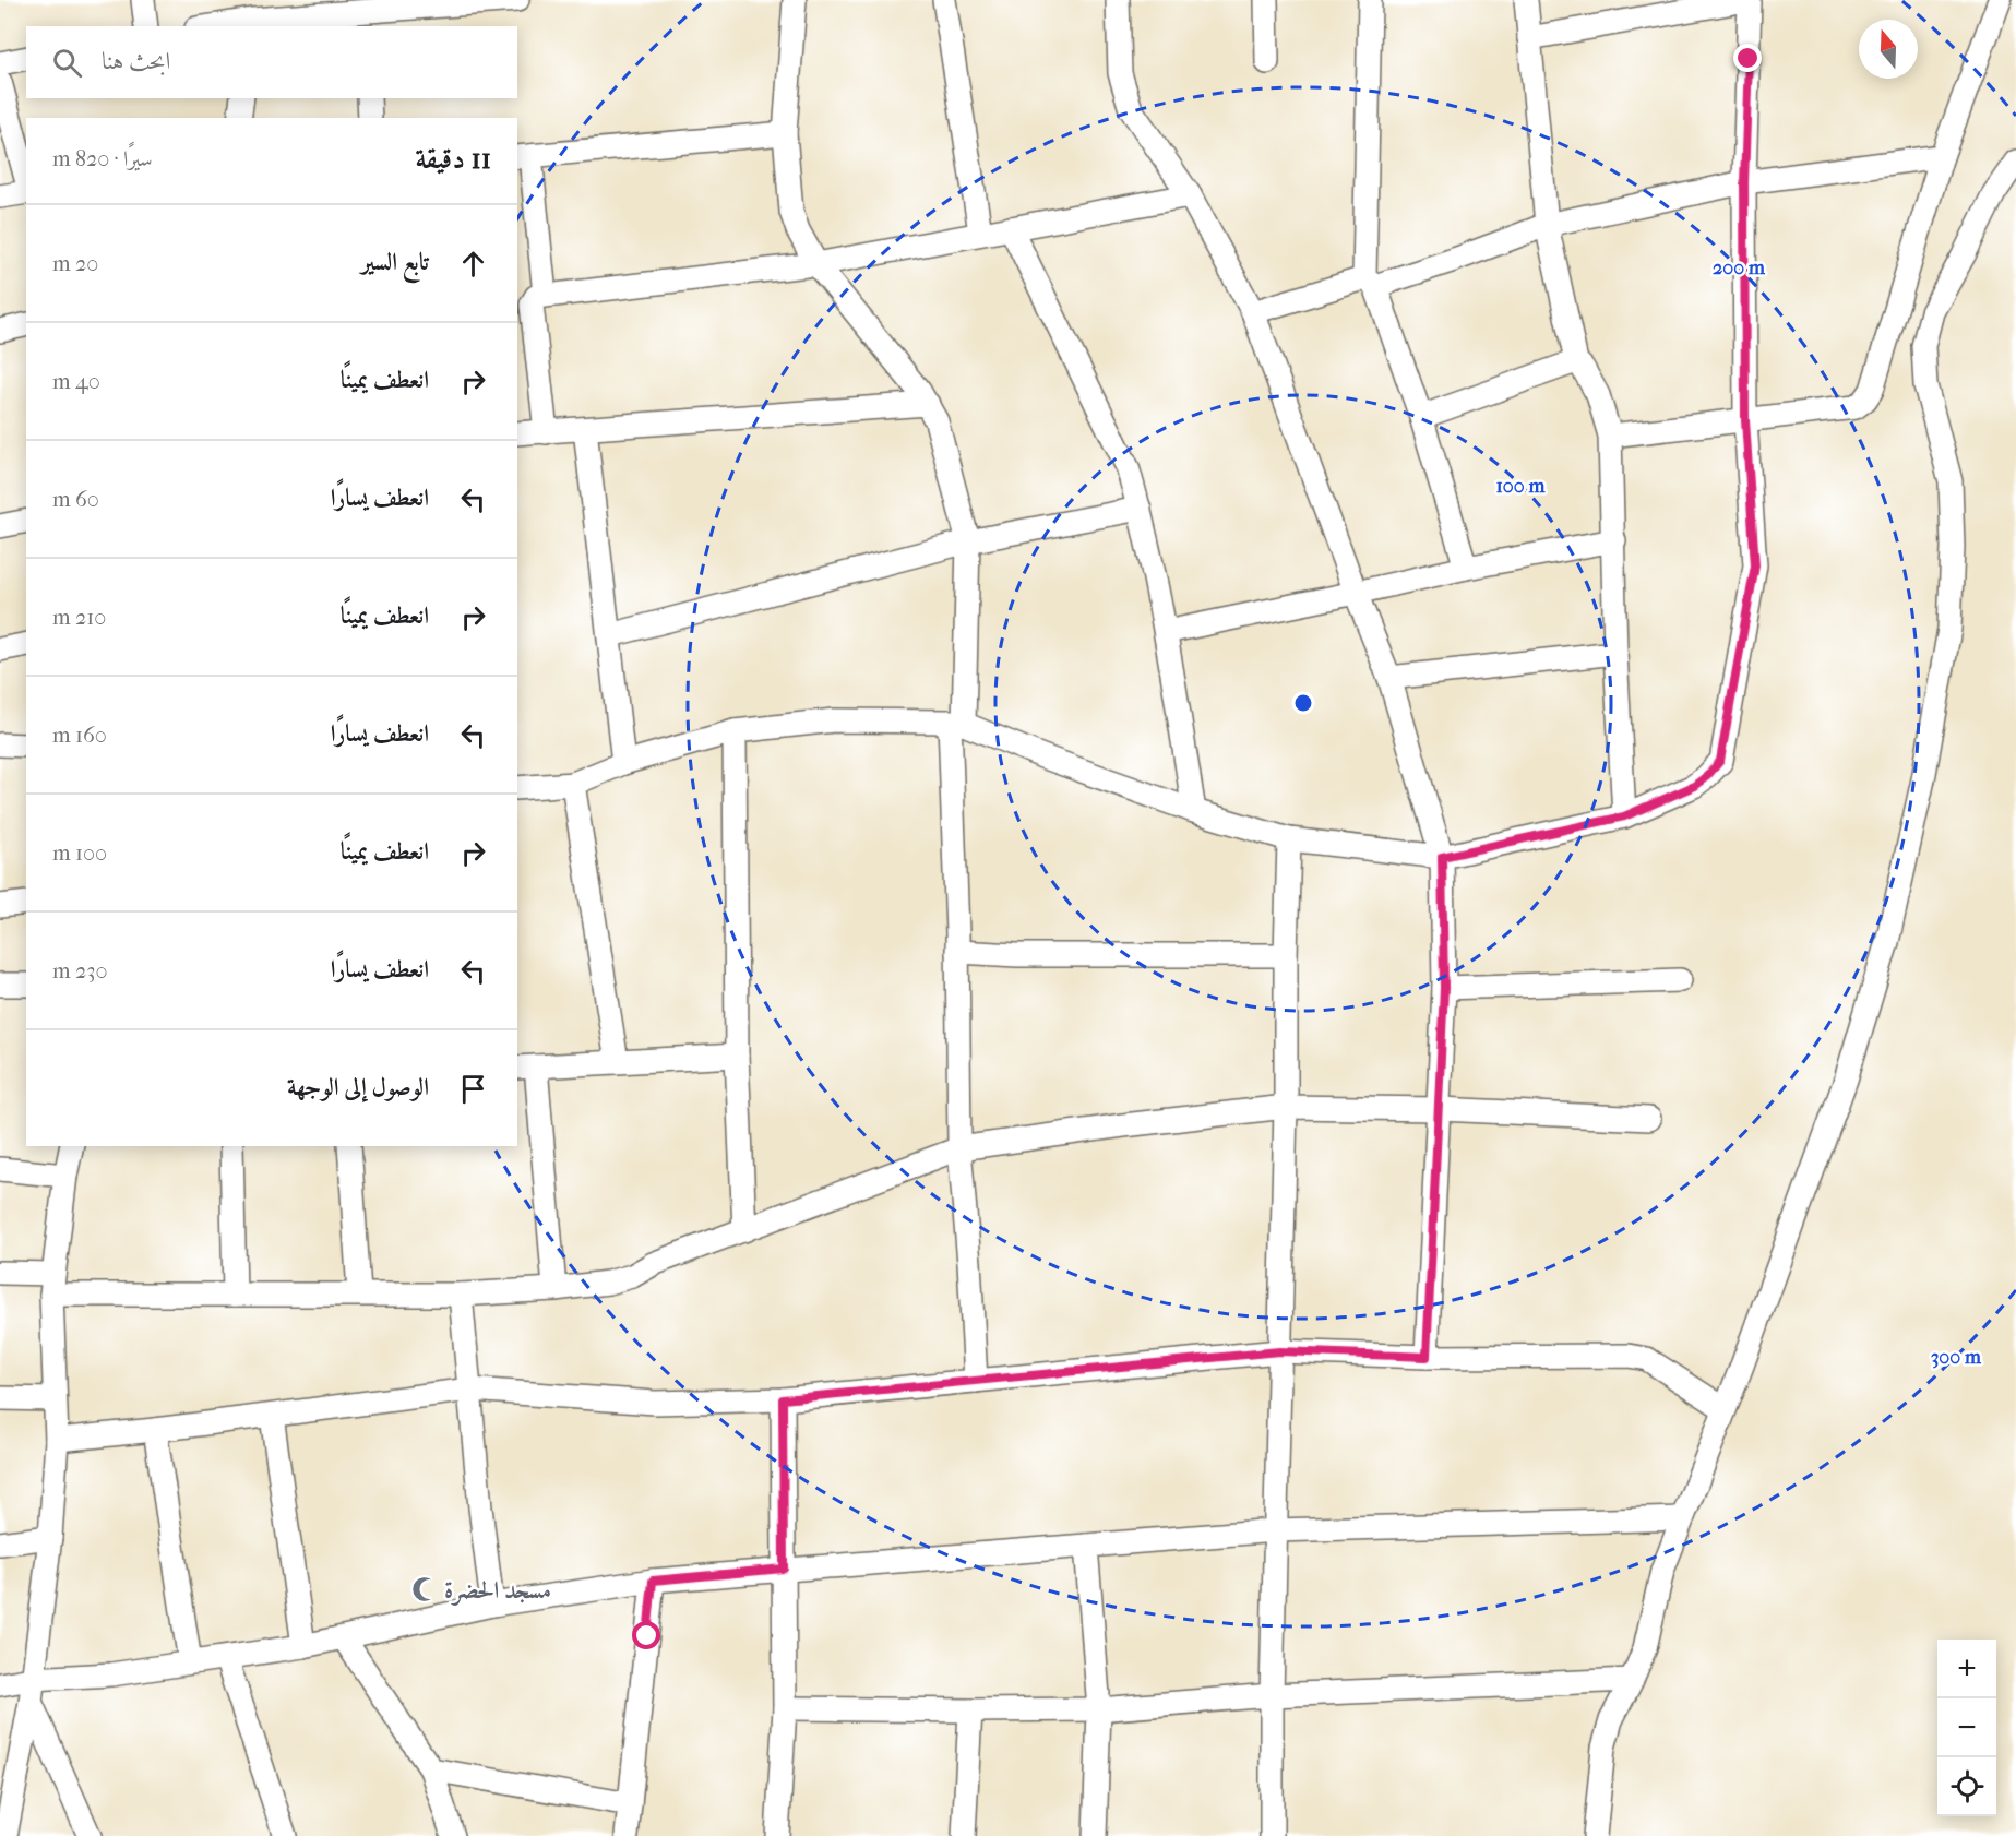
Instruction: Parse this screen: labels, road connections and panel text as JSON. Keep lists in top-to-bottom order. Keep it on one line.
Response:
{"places":{"mosque":["مسجد الحضرة"]},"north":"top","page":{"search":"ابحث هنا","heading":["11 دقيقة","سيرًا · 820 m"],"list":[["تابع السير","20 m"],["انعطف يمينًا","40 m"],["انعطف يسارًا","60 m"],["انعطف يمينًا","210 m"],["انعطف يسارًا","160 m"],["انعطف يمينًا","100 m"],["انعطف يسارًا","230 m"],"الوصول إلى الوجهة"],"map_buttons":["+","−"]},"rings":["200 m","100 m","300 m"]}
